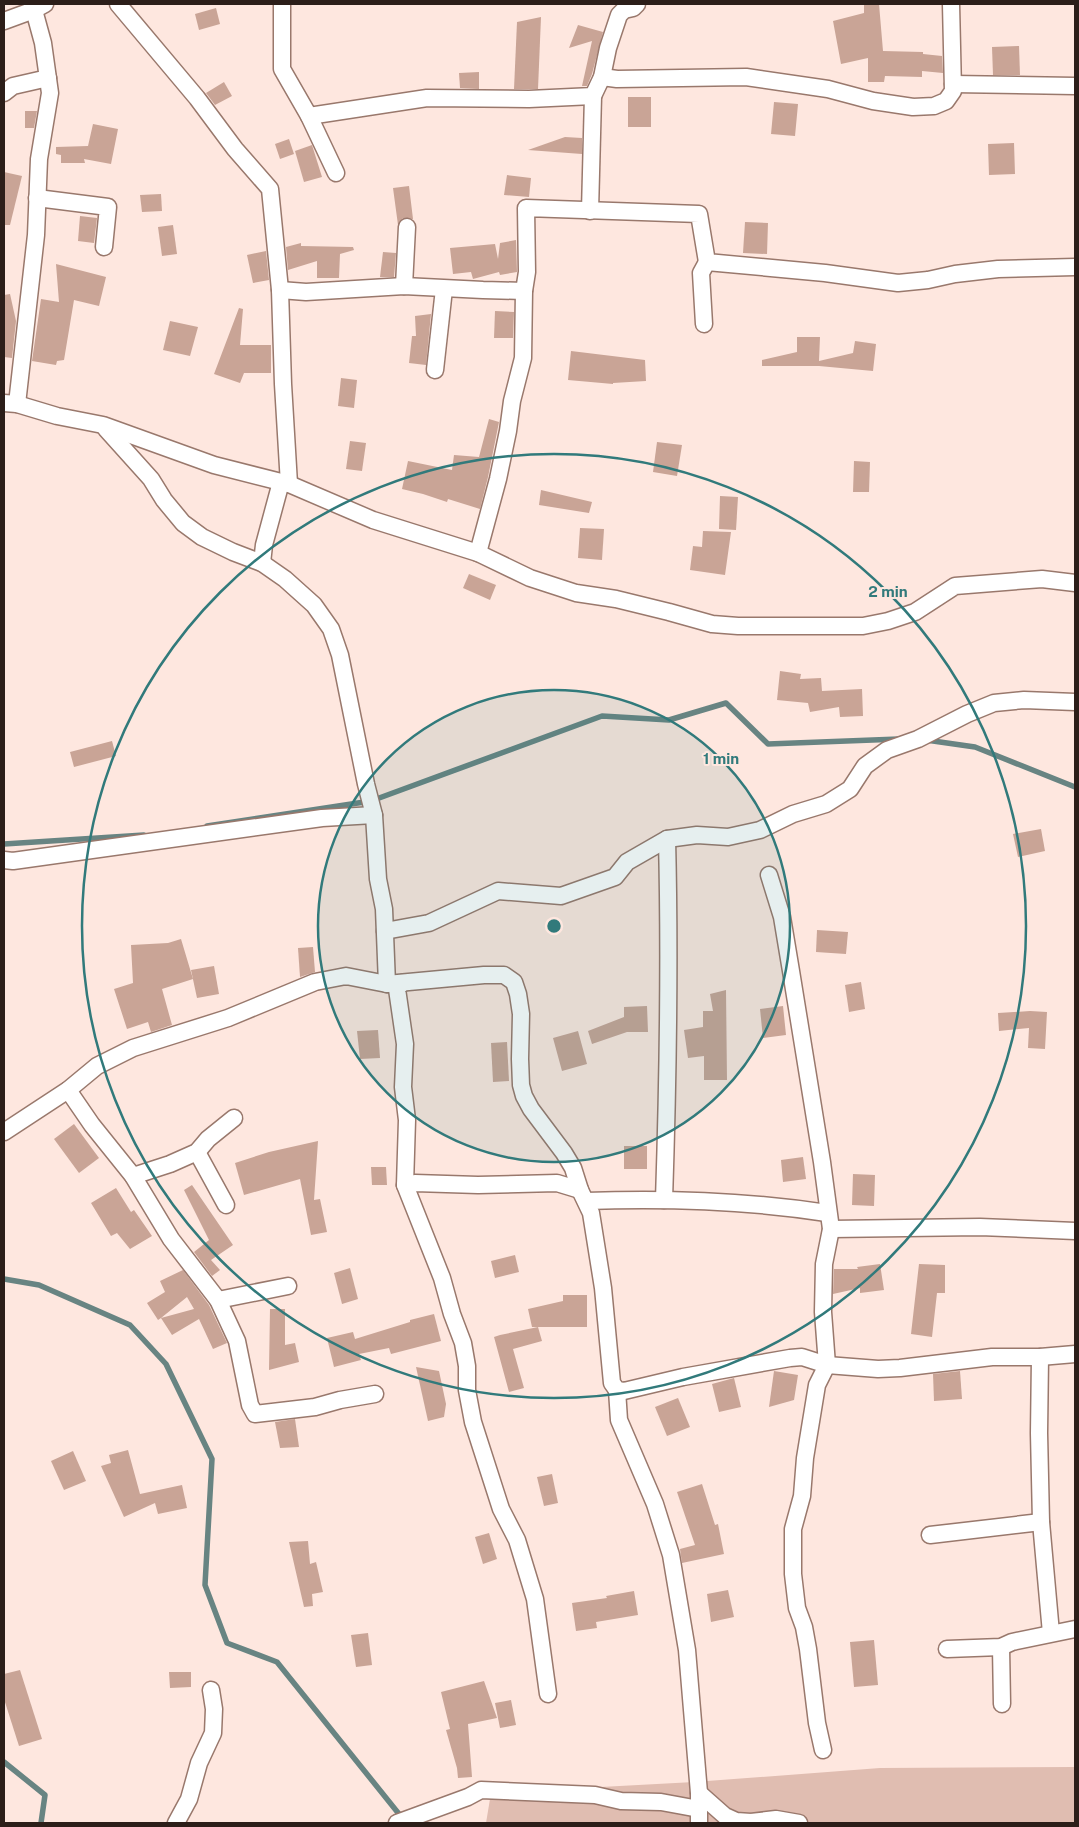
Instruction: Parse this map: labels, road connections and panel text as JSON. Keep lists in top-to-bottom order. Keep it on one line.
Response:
{"rings":["2 min","1 min"]}
